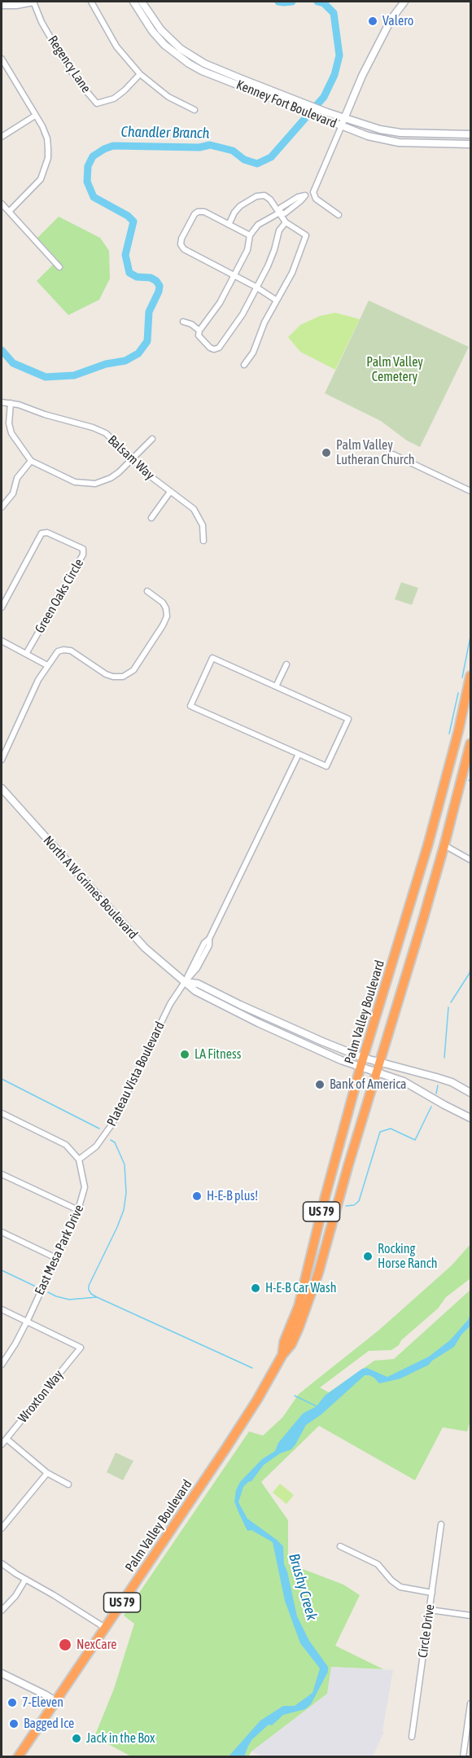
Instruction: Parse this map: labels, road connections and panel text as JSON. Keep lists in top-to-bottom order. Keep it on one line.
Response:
{"streets":{"highway":["Palm Valley Boulevard","US 79"],"main road":["Kenney Fort Boulevard","North A W Grimes Boulevard"],"street":["Regency Lane","Balsam Way","Green Oaks Circle","Plateau Vista Boulevard","East Mesa Park Drive","Wroxton Way","Circle Drive"]},"crossings":[["North A W Grimes Boulevard","Palm Valley Boulevard"],["North A W Grimes Boulevard","Plateau Vista Boulevard"],["Plateau Vista Boulevard","East Mesa Park Drive"],["East Mesa Park Drive","Wroxton Way"]],"water":["Chandler Branch","Brushy Creek"],"parks":["Palm Valley Cemetery"],"places":["Valero","Palm Valley Lutheran Church","LA Fitness","Bank of America","H-E-B plus!","Rocking Horse Ranch","H-E-B Car Wash","NexCare","7-Eleven","Bagged Ice","Jack in the Box"]}
